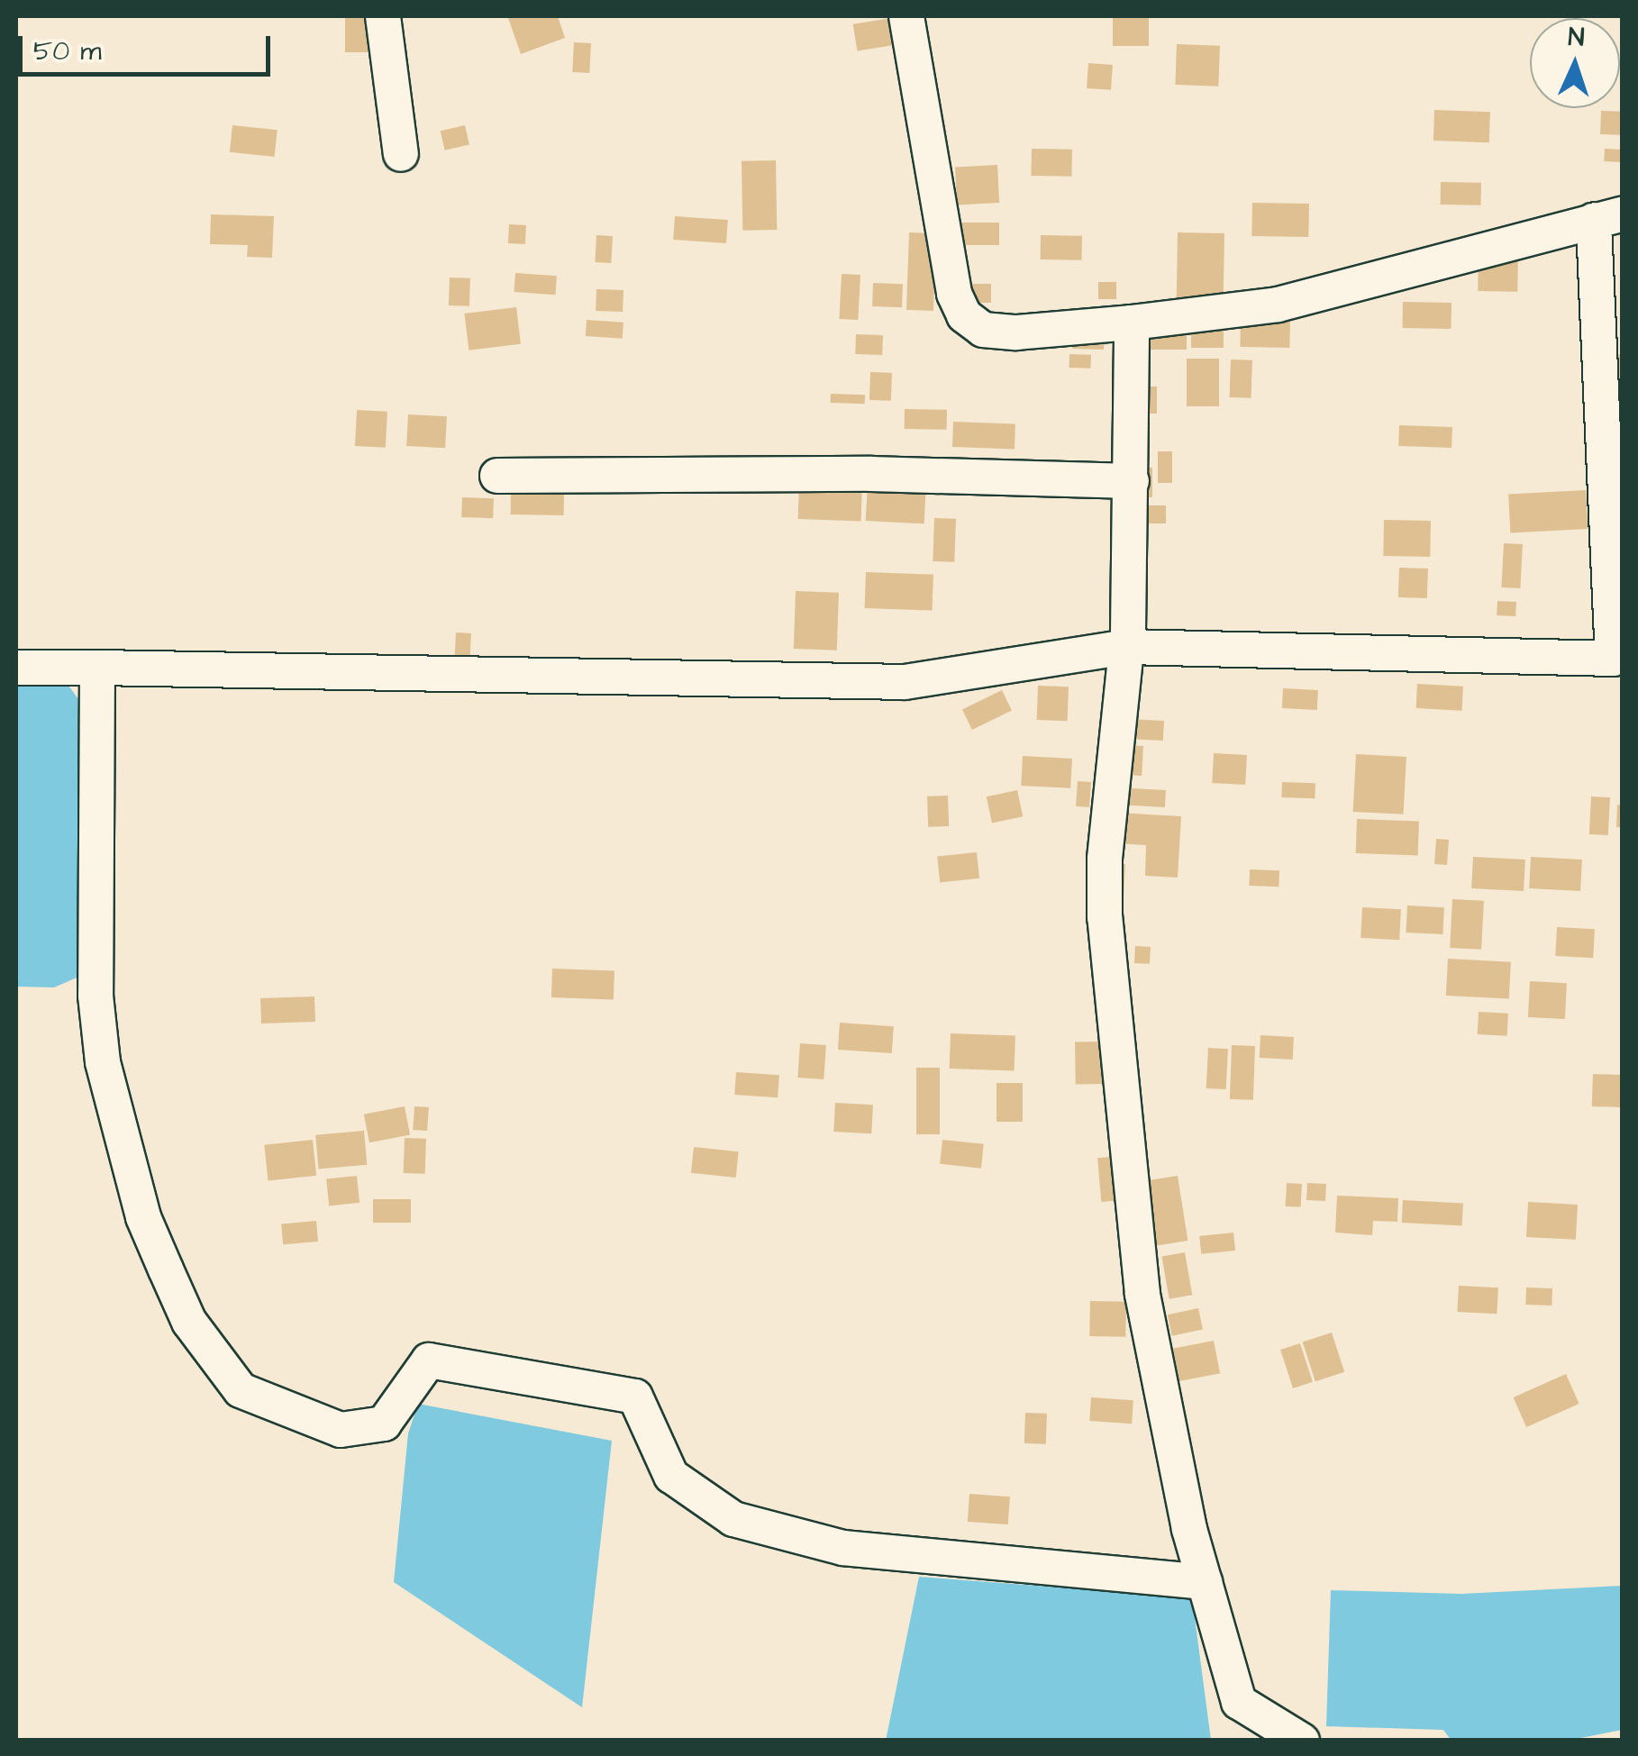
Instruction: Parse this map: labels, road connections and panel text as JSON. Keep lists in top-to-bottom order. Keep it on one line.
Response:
{"scale_bar":"50 m","north":"top"}
